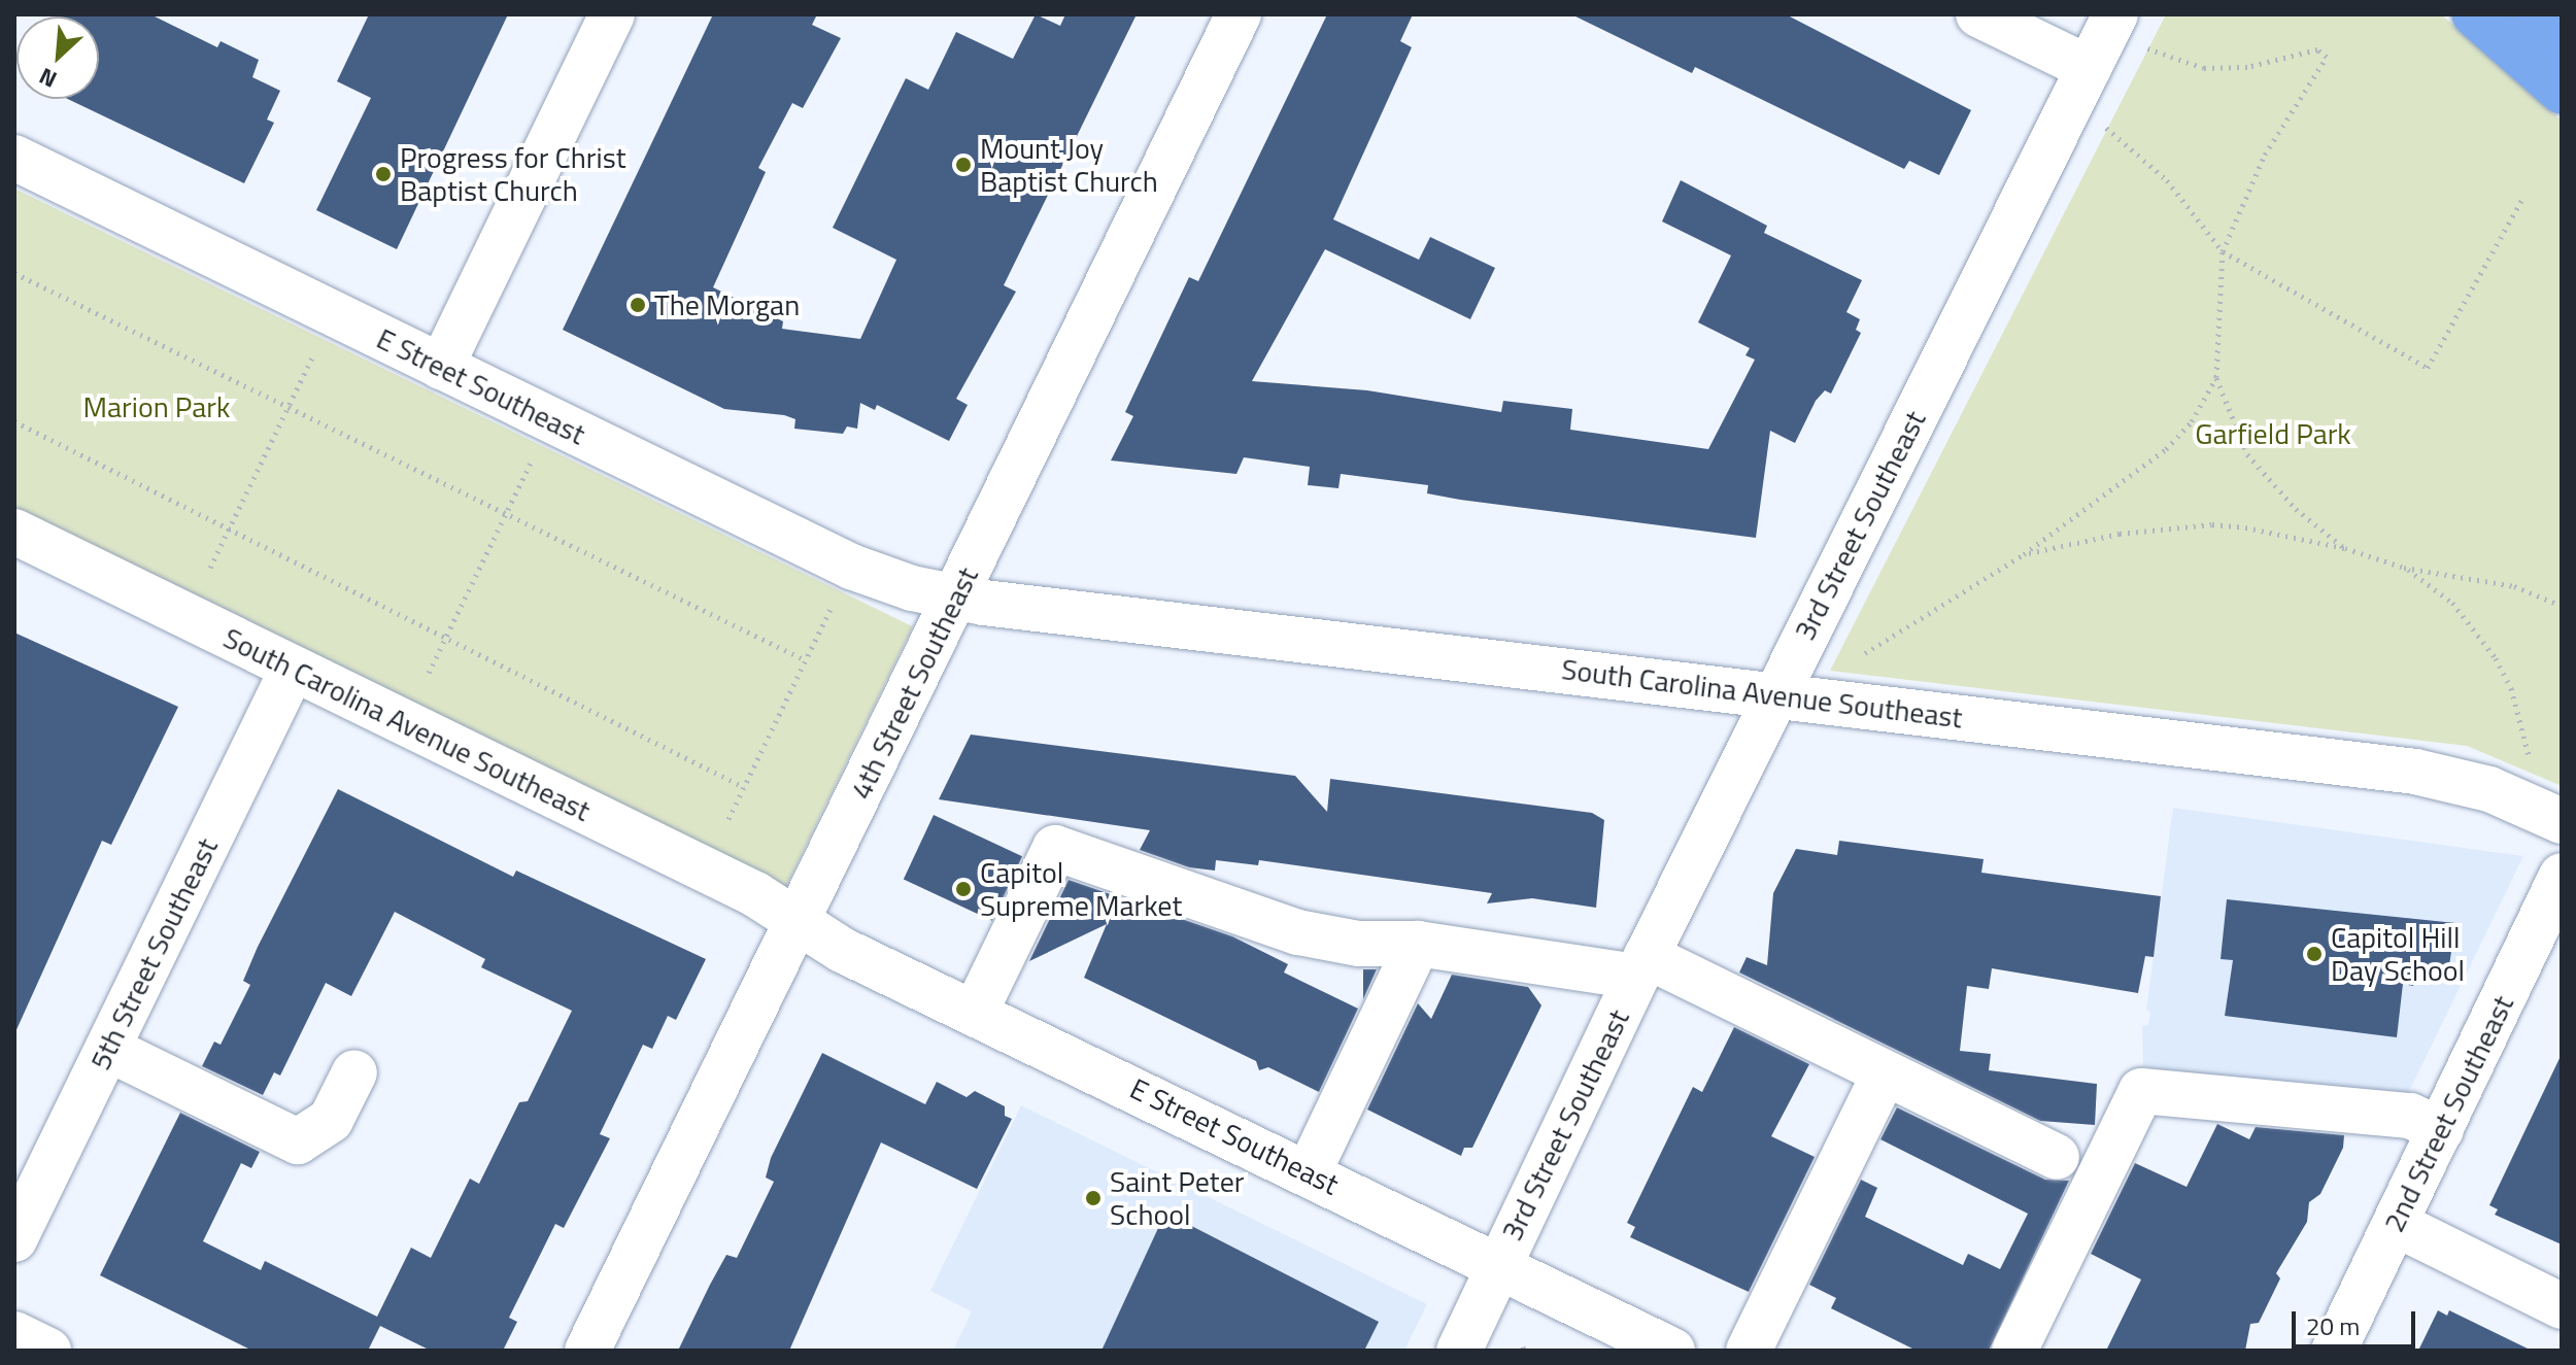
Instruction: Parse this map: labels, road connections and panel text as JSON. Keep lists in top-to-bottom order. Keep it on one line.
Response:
{"streets":{"street":["E Street Southeast","3rd Street Southeast","4th Street Southeast","South Carolina Avenue Southeast","5th Street Southeast","2nd Street Southeast"]},"crossings":[["E Street Southeast","3rd Street Southeast"],["E Street Southeast","4th Street Southeast"],["E Street Southeast","South Carolina Avenue Southeast"],["3rd Street Southeast","South Carolina Avenue Southeast"],["4th Street Southeast","South Carolina Avenue Southeast"],["South Carolina Avenue Southeast","5th Street Southeast"]],"parks":["Marion Park","Garfield Park"],"places":["Mount Joy Baptist Church","Progress for Christ Baptist Church","The Morgan","Capitol Supreme Market","Capitol Hill Day School","Saint Peter School"],"scale_bar":"20 m","north":"bottom left"}
